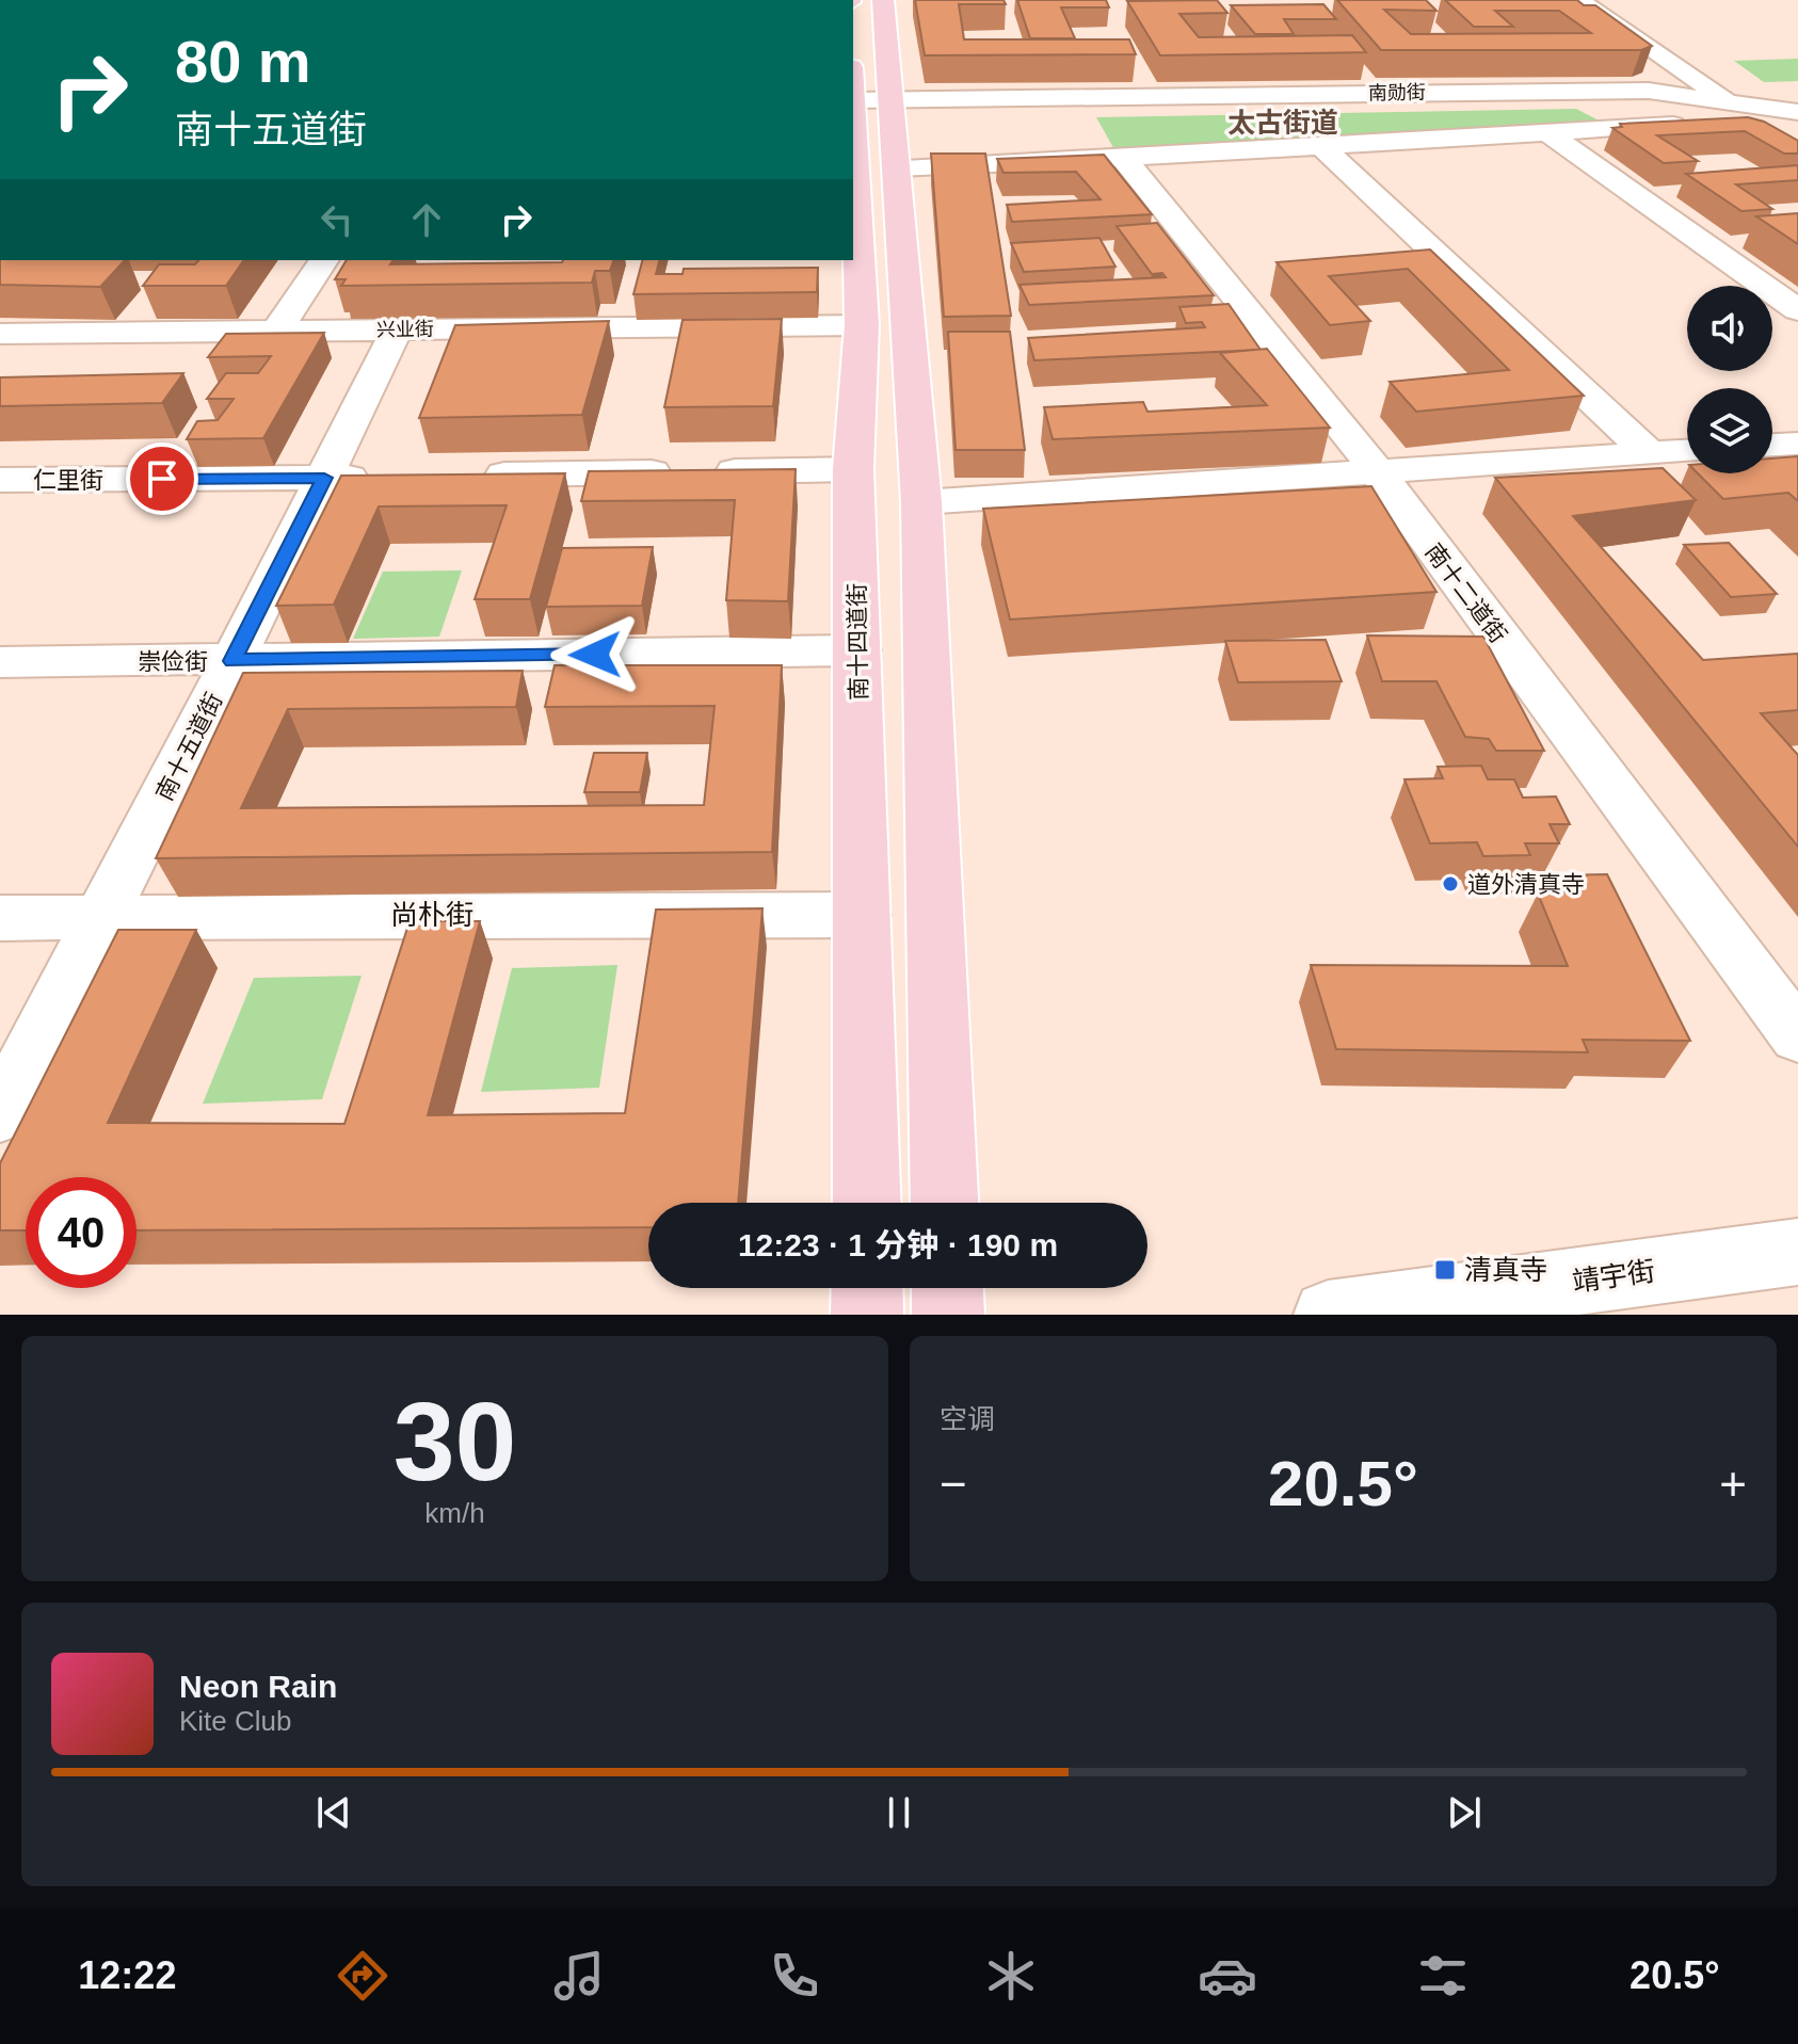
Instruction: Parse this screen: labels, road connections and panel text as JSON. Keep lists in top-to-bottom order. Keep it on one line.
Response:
{"streets":{"main road":["南十四道街"],"street":["南勋街","兴业街","仁里街","南十二道街","崇俭街","南十五道街","尚朴街","靖宇街"]},"crossings":[["南勋街","南十二道街"],["南勋街","南十四道街"],["兴业街","南十四道街"],["兴业街","南十五道街"],["仁里街","南十五道街"],["南十四道街","崇俭街"],["南十四道街","尚朴街"],["崇俭街","南十五道街"],["南十五道街","尚朴街"]],"districts":["太古街道"],"places":{"other":["道外清真寺"],"transit":["清真寺"]},"page":{"turn":["80 m","南十五道街"],"limit":"40","trip":"12:23 · 1 分钟 · 190 m","tile":[["30","km/h"],"空调"],"heat":["−","20.5°","+"],"song":["Neon Rain","Kite Club"],"tabs":["12:22","20.5°"]}}
